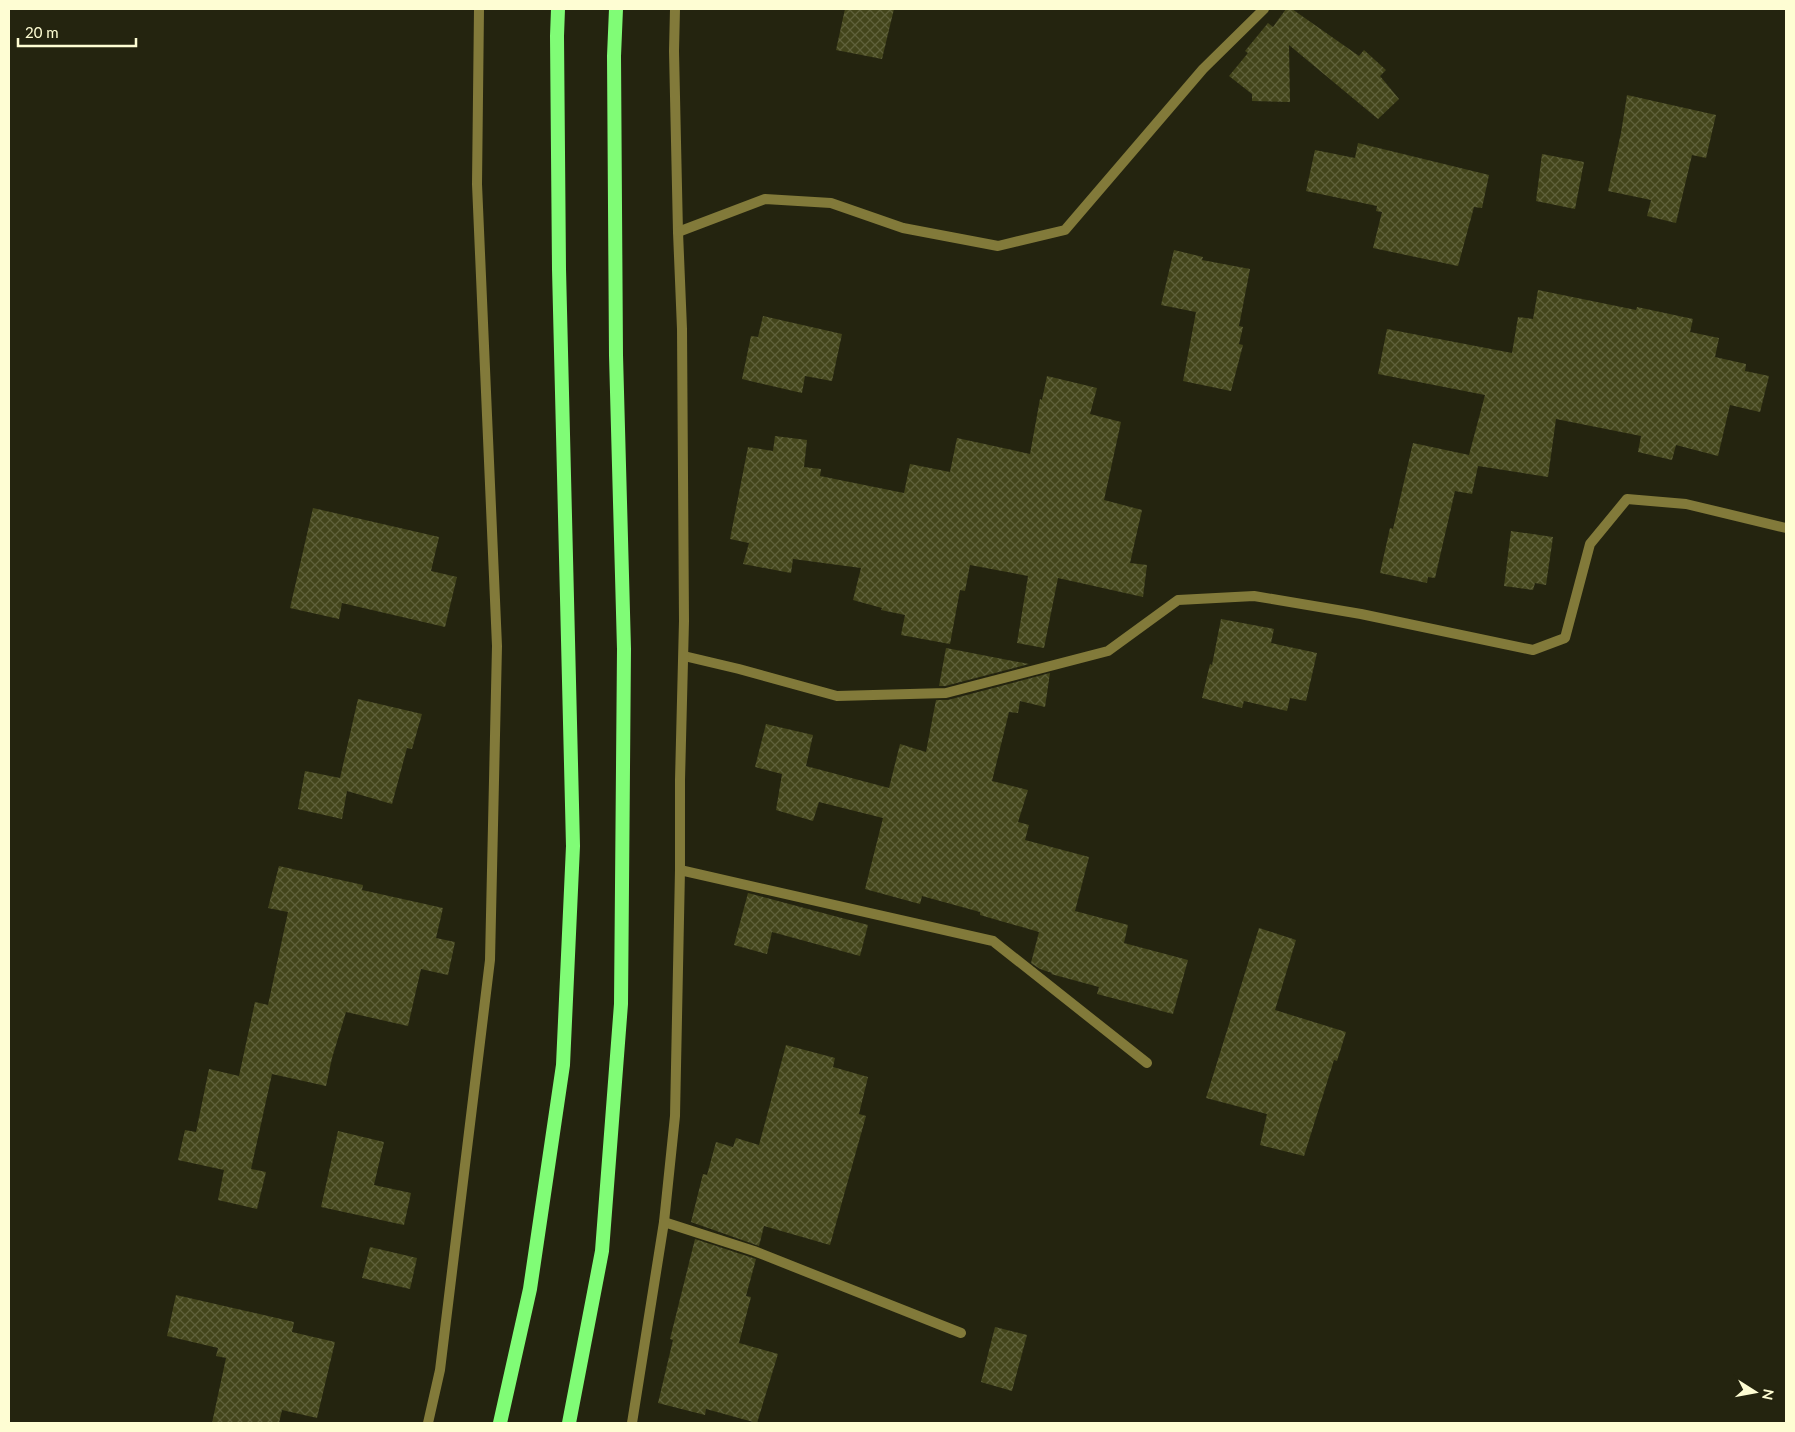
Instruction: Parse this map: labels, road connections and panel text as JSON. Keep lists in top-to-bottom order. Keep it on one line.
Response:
{"scale_bar":"20 m","north":"right"}
